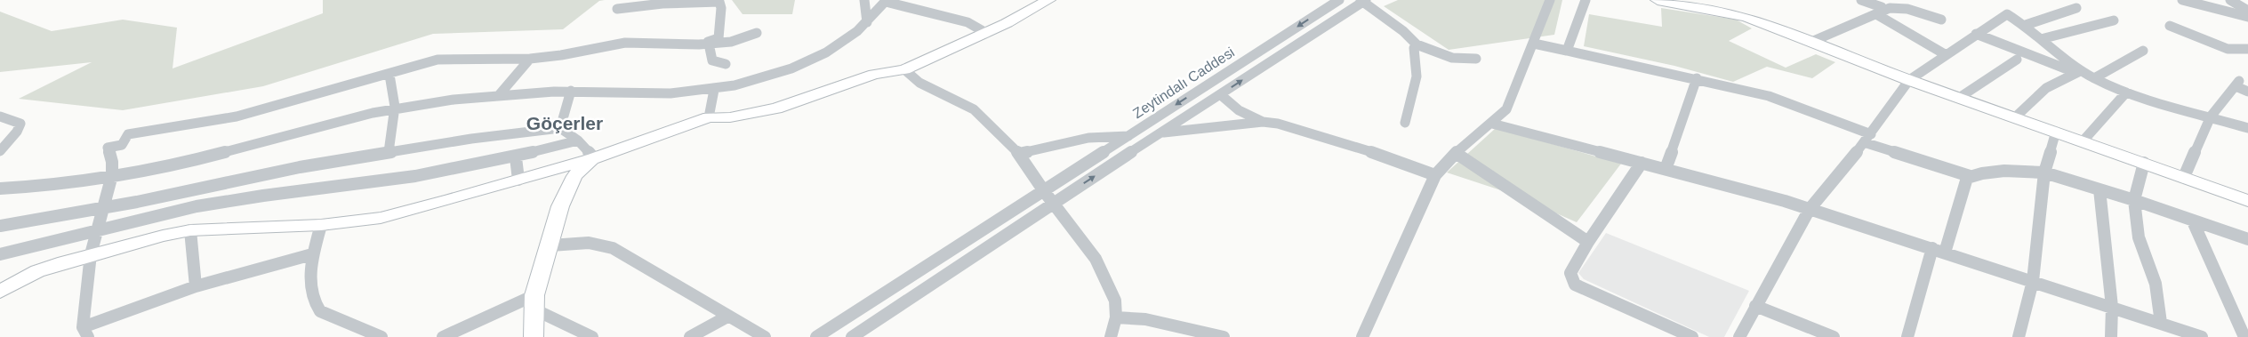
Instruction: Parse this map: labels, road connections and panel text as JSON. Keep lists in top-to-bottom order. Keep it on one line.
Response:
{"streets":{"street":["Zeytindalı Caddesi"]},"districts":["Göçerler"]}
